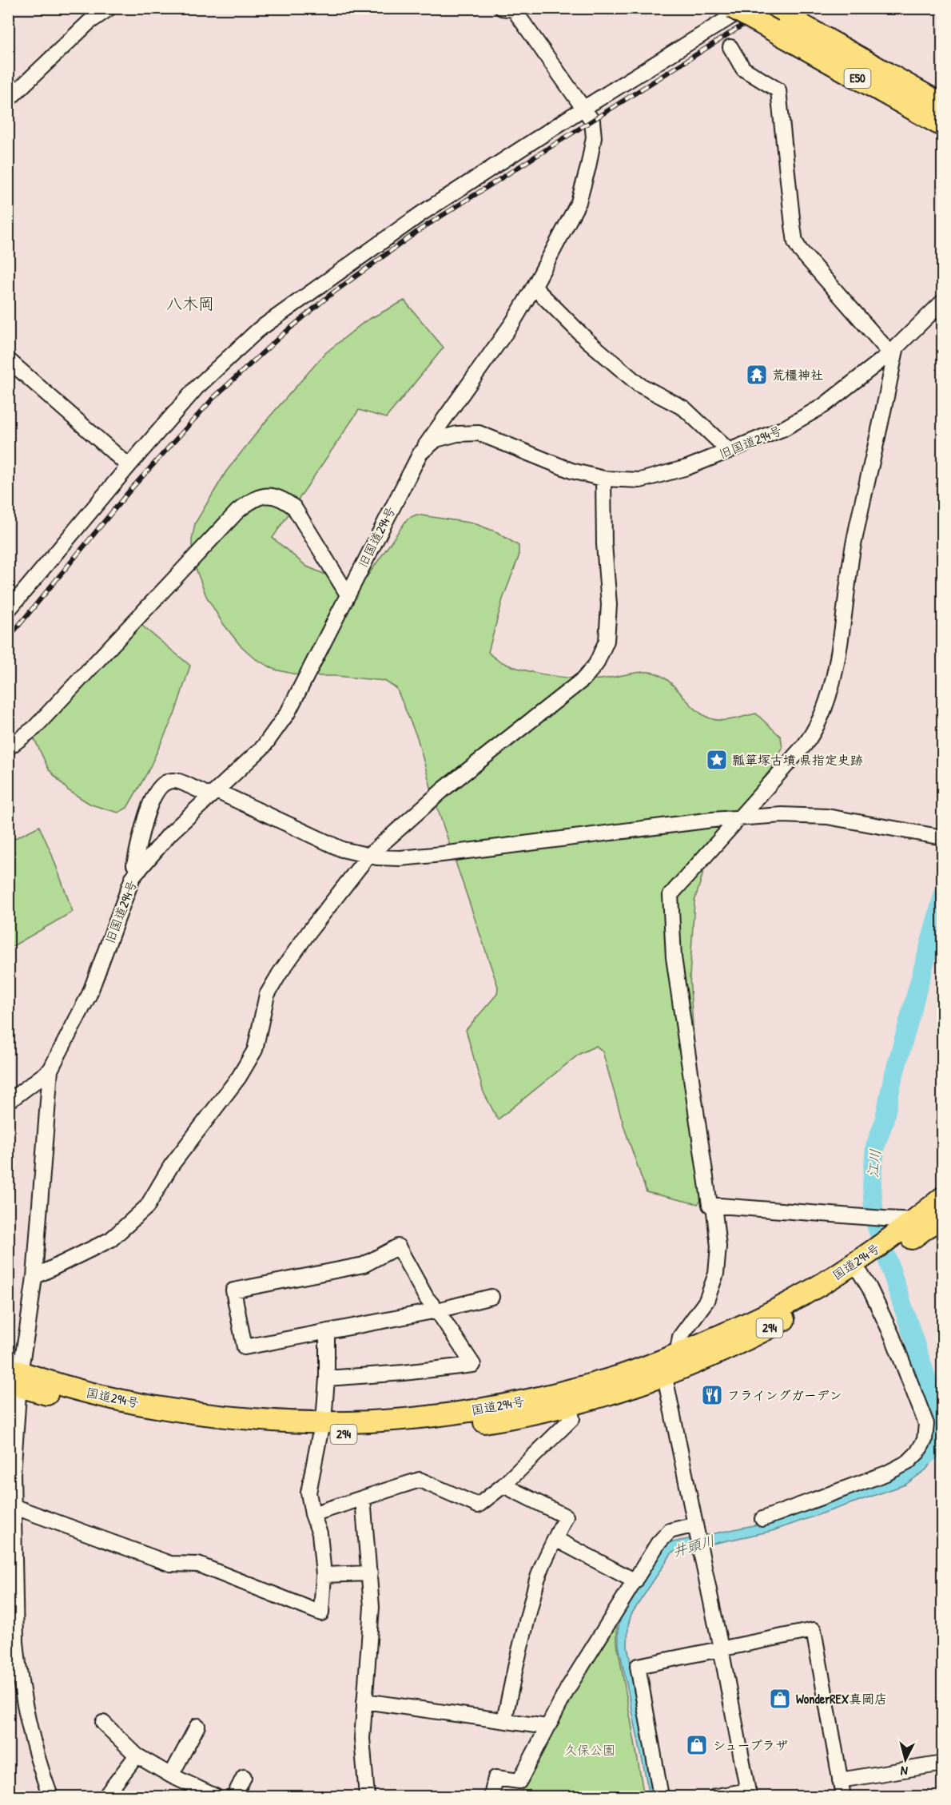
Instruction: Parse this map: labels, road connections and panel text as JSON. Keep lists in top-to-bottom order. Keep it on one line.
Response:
{"streets":{"highway":["E50","国道294号","294"],"street":["旧国道294号"]},"districts":["八木岡"],"water":["江川","井頭川"],"parks":["久保公園"],"places":{"temple":["荒橿神社"],"place":["瓢箪塚古墳 県指定史跡"],"restaurant":["フライングガーデン"],"shop":["WonderREX真岡店","シュープラザ"]},"north":"bottom"}
